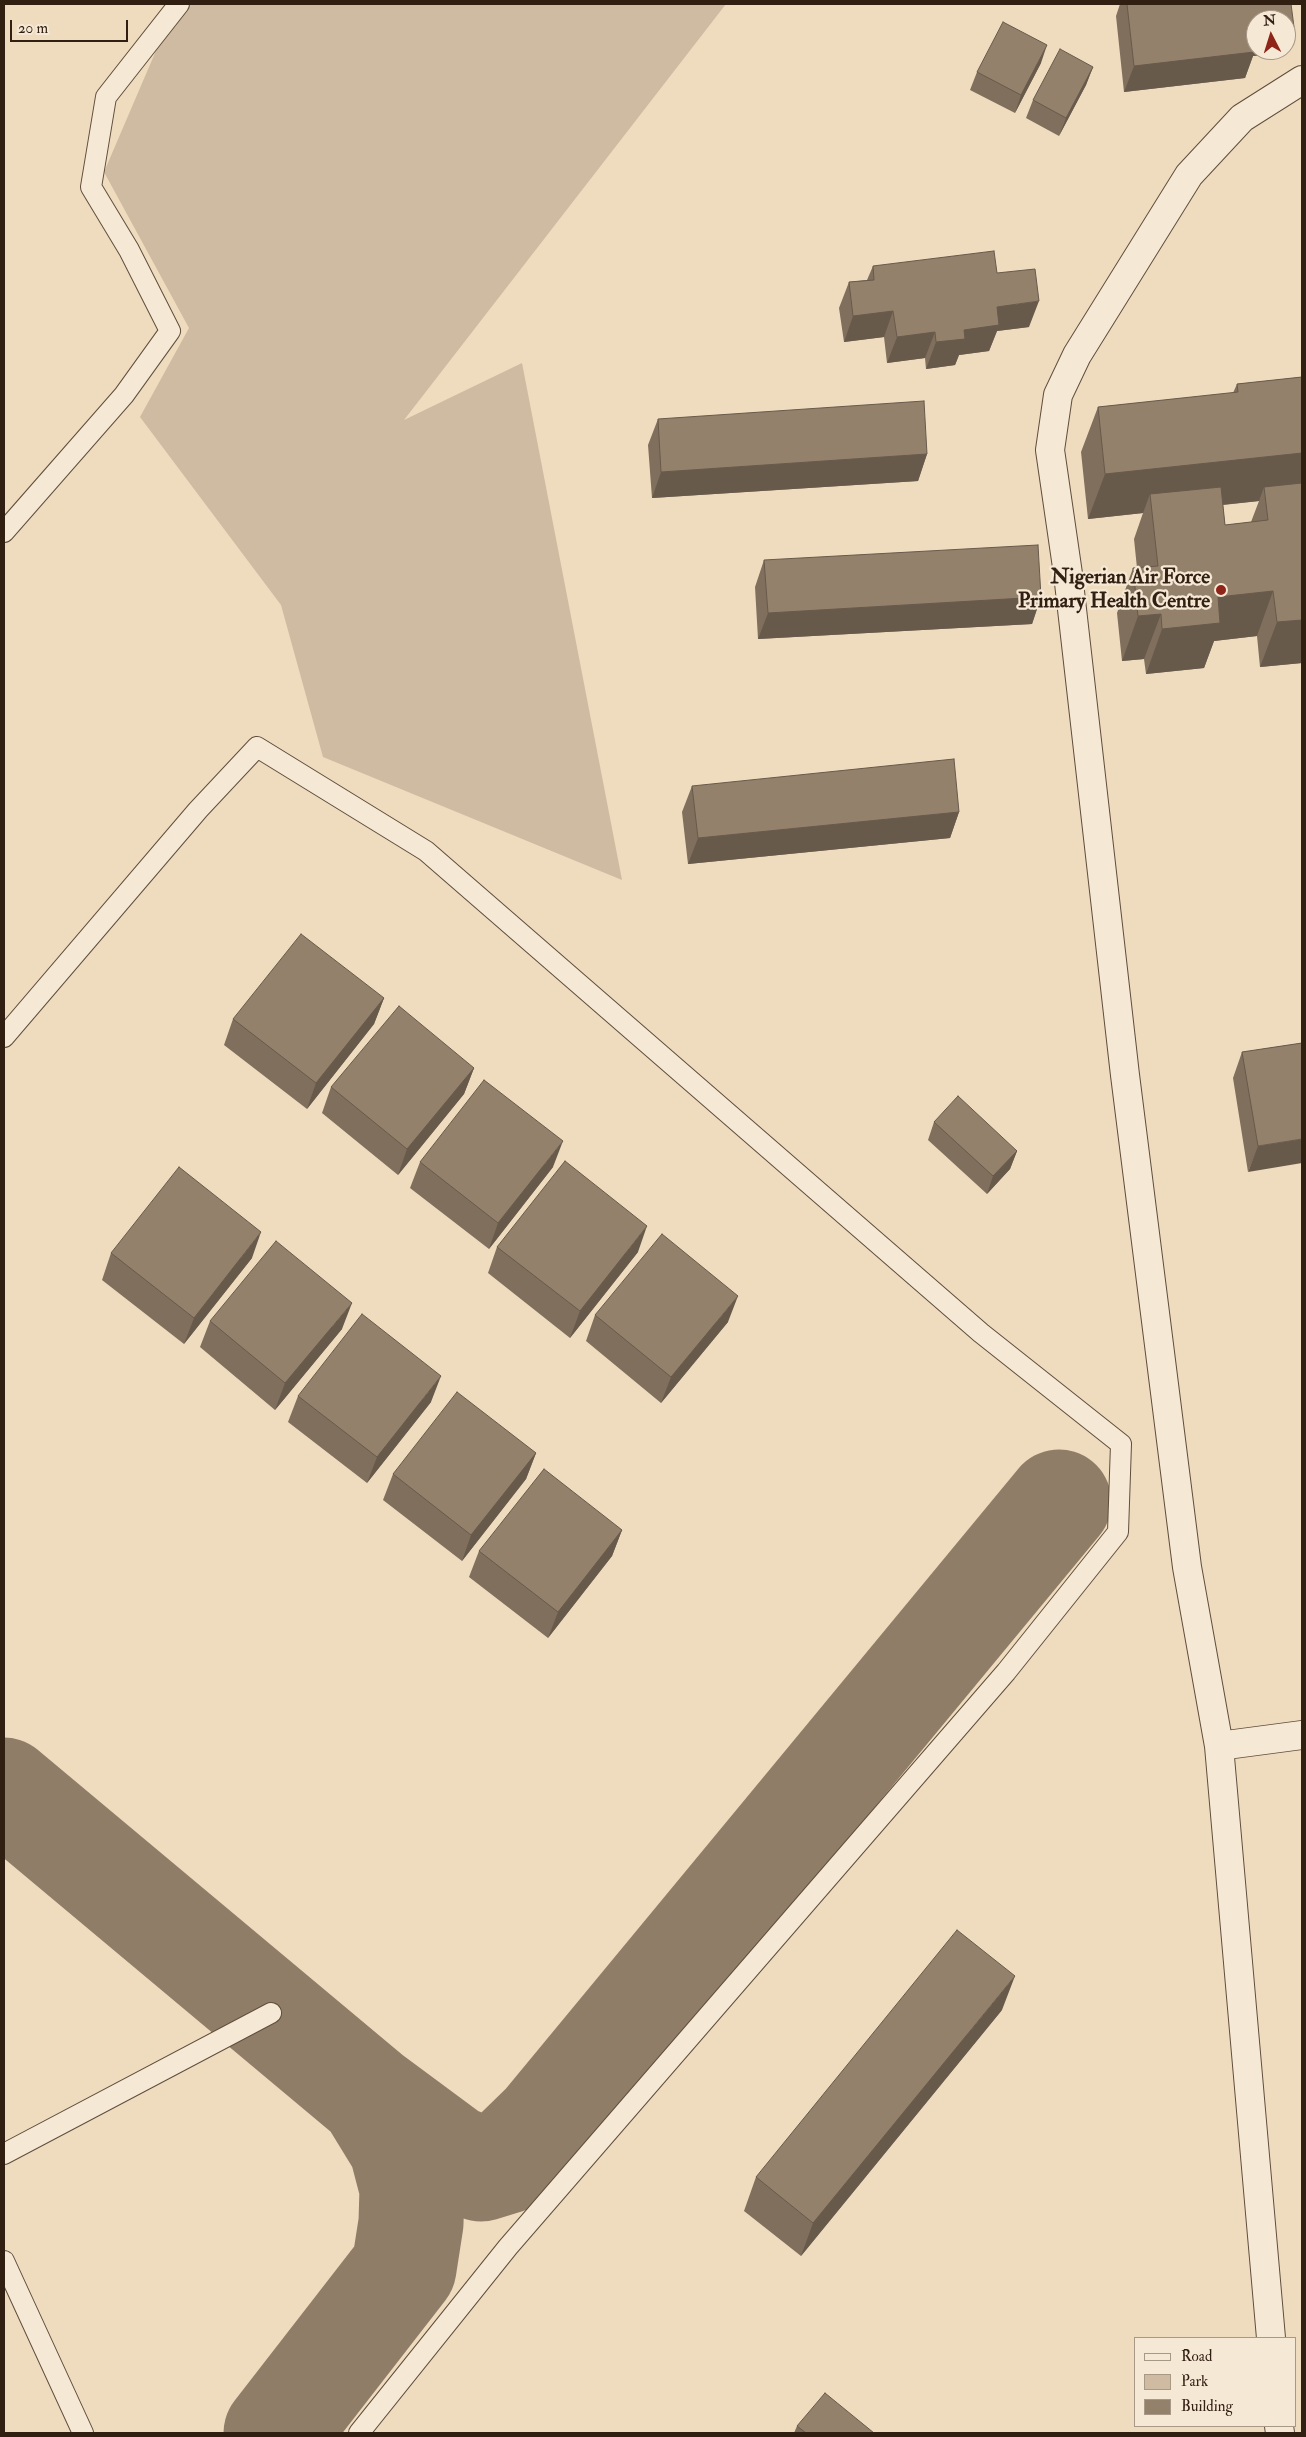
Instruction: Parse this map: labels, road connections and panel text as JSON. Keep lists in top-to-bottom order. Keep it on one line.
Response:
{"places":["Nigerian Air Force Primary Health Centre"],"legend":["Road","Park","Building"],"scale_bar":"20 m","north":"top"}
